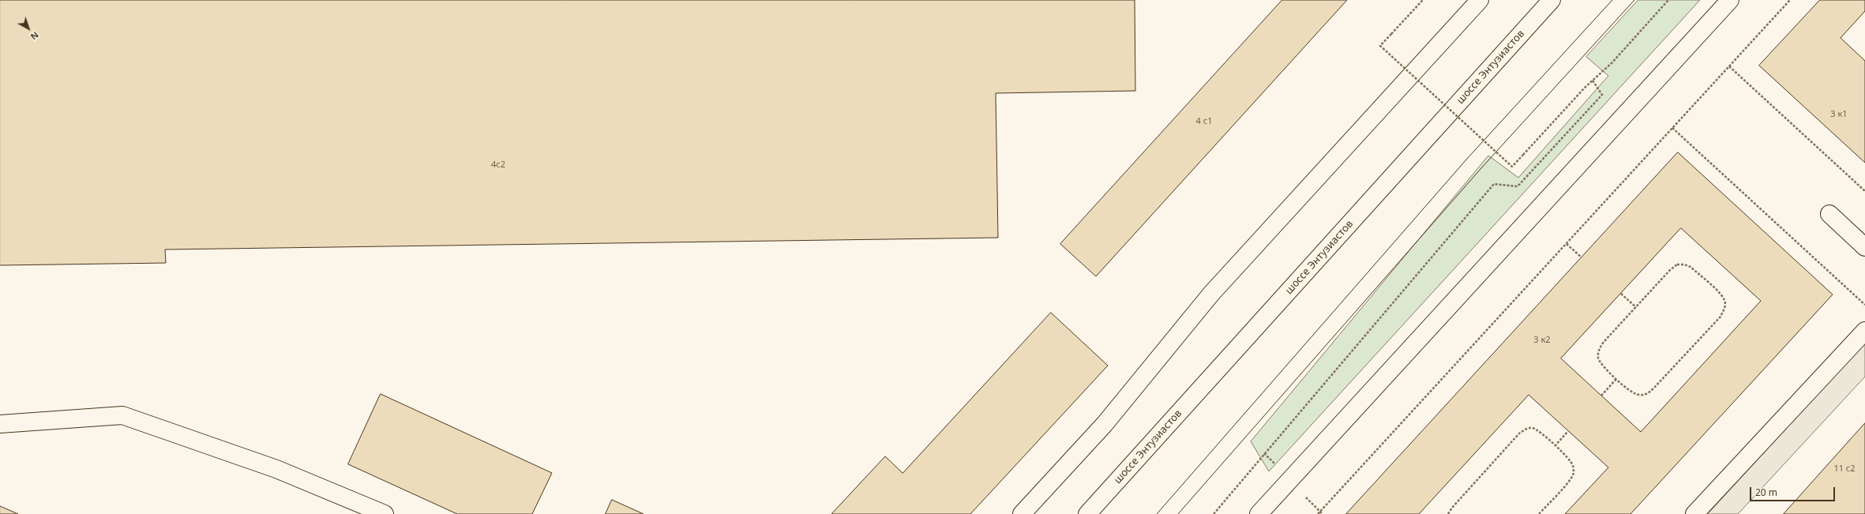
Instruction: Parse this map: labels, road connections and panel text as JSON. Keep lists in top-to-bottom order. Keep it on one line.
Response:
{"streets":{"main road":["шоссе Энтузиастов"]},"house_numbers":["3 к1","4 с1","4с2","3 к2","11 с2"],"scale_bar":"20 m","north":"bottom right"}
